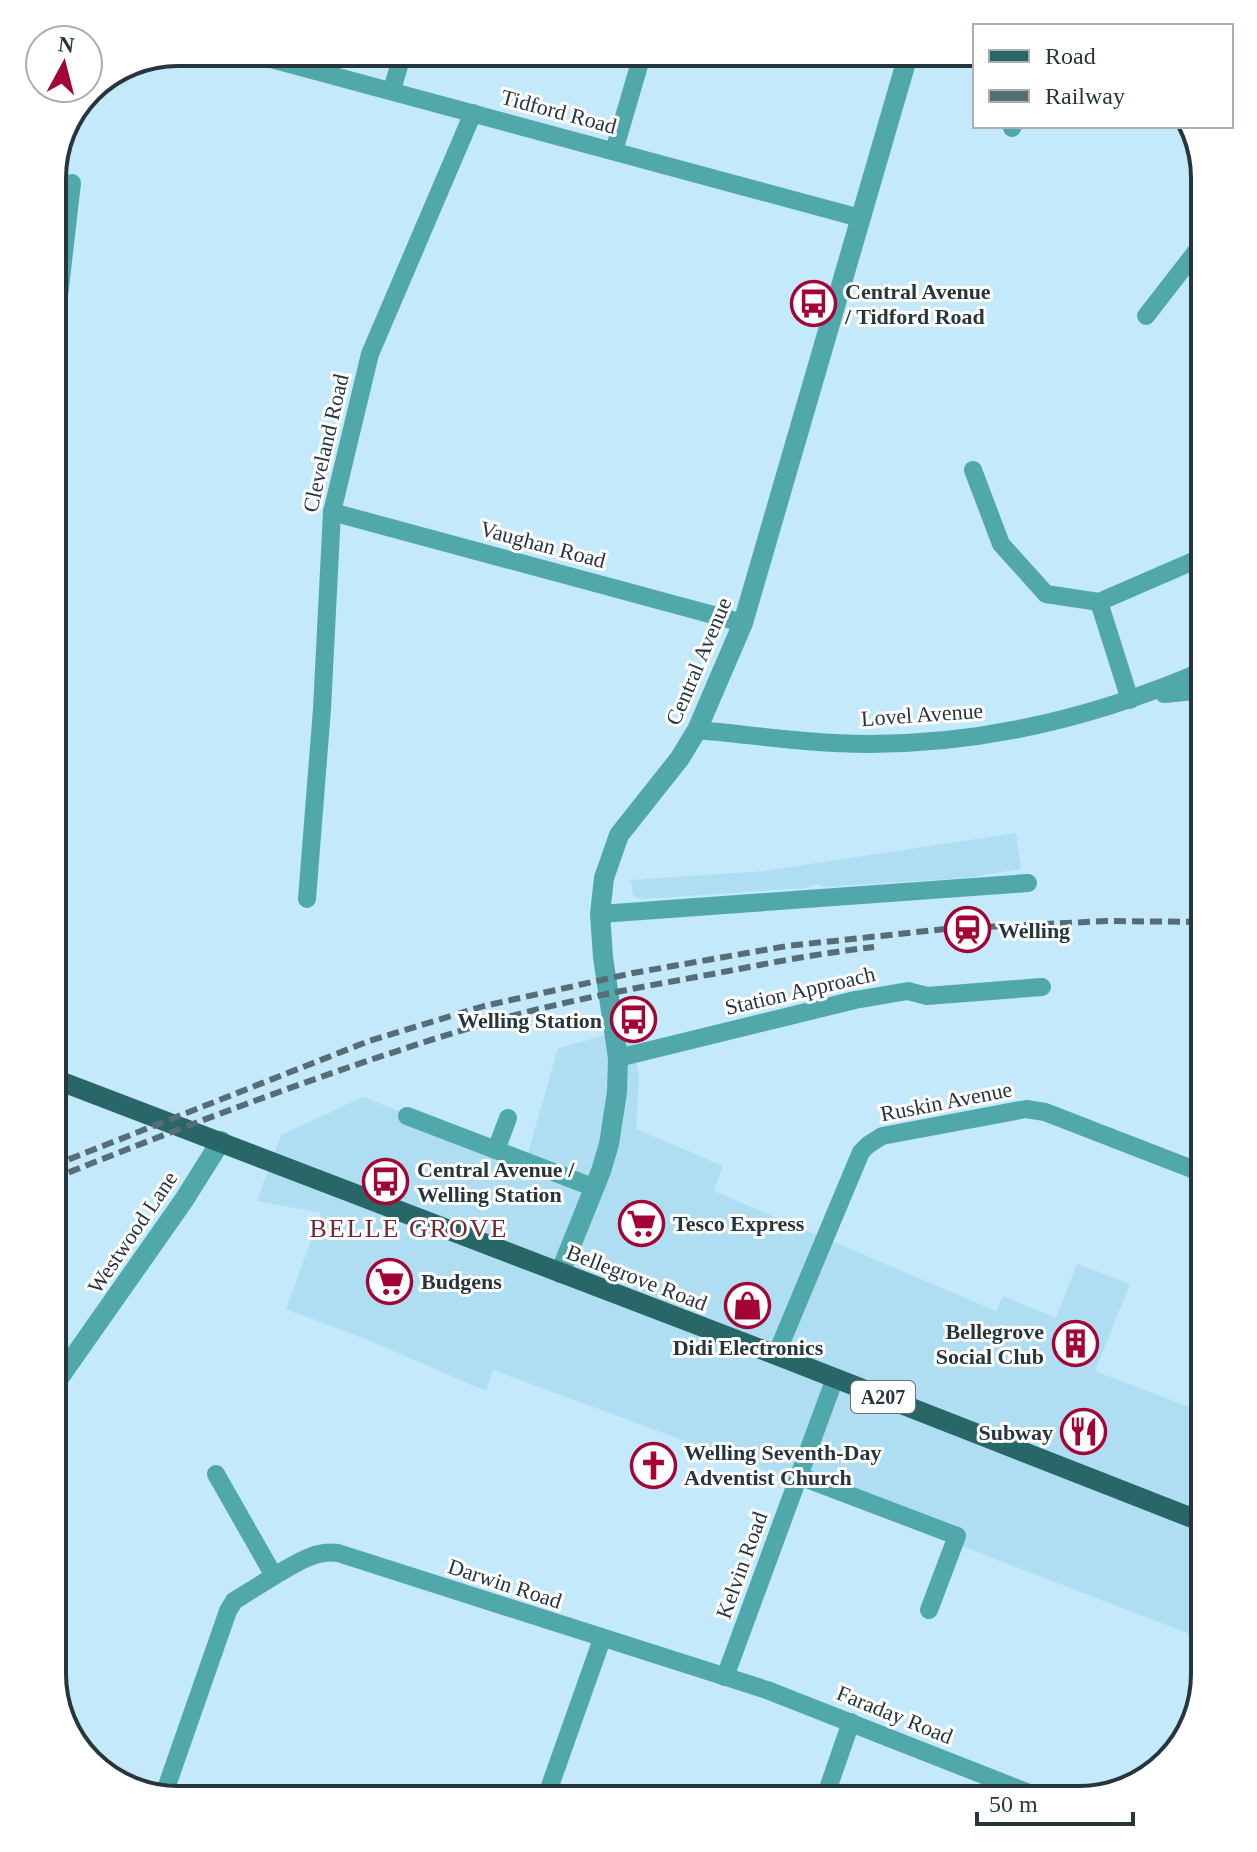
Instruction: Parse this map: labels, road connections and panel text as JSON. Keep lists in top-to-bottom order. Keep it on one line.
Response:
{"streets":{"main road":["Bellegrove Road","A207"],"street":["Tidford Road","Cleveland Road","Vaughan Road","Central Avenue","Lovel Avenue","Station Approach","Ruskin Avenue","Westwood Lane","Kelvin Road","Darwin Road","Faraday Road"]},"crossings":[["Tidford Road","Cleveland Road"],["Tidford Road","Central Avenue"],["Cleveland Road","Vaughan Road"],["Vaughan Road","Central Avenue"],["Central Avenue","Lovel Avenue"],["Central Avenue","Station Approach"],["Central Avenue","Bellegrove Road"],["Ruskin Avenue","Bellegrove Road"],["Westwood Lane","Bellegrove Road"],["Bellegrove Road","Kelvin Road"],["Kelvin Road","Darwin Road"],["Kelvin Road","Faraday Road"],["Darwin Road","Faraday Road"]],"districts":["BELLE GROVE"],"places":{"bus stop":["Central Avenue / Tidford Road","Welling Station","Central Avenue / Welling Station"],"station":["Welling"],"supermarket":["Tesco Express","Budgens"],"shop":["Didi Electronics"],"building":["Bellegrove Social Club"],"restaurant":["Subway"],"church":["Welling Seventh-Day Adventist Church"]},"legend":["Road","Railway"],"scale_bar":"50 m","north":"top"}
